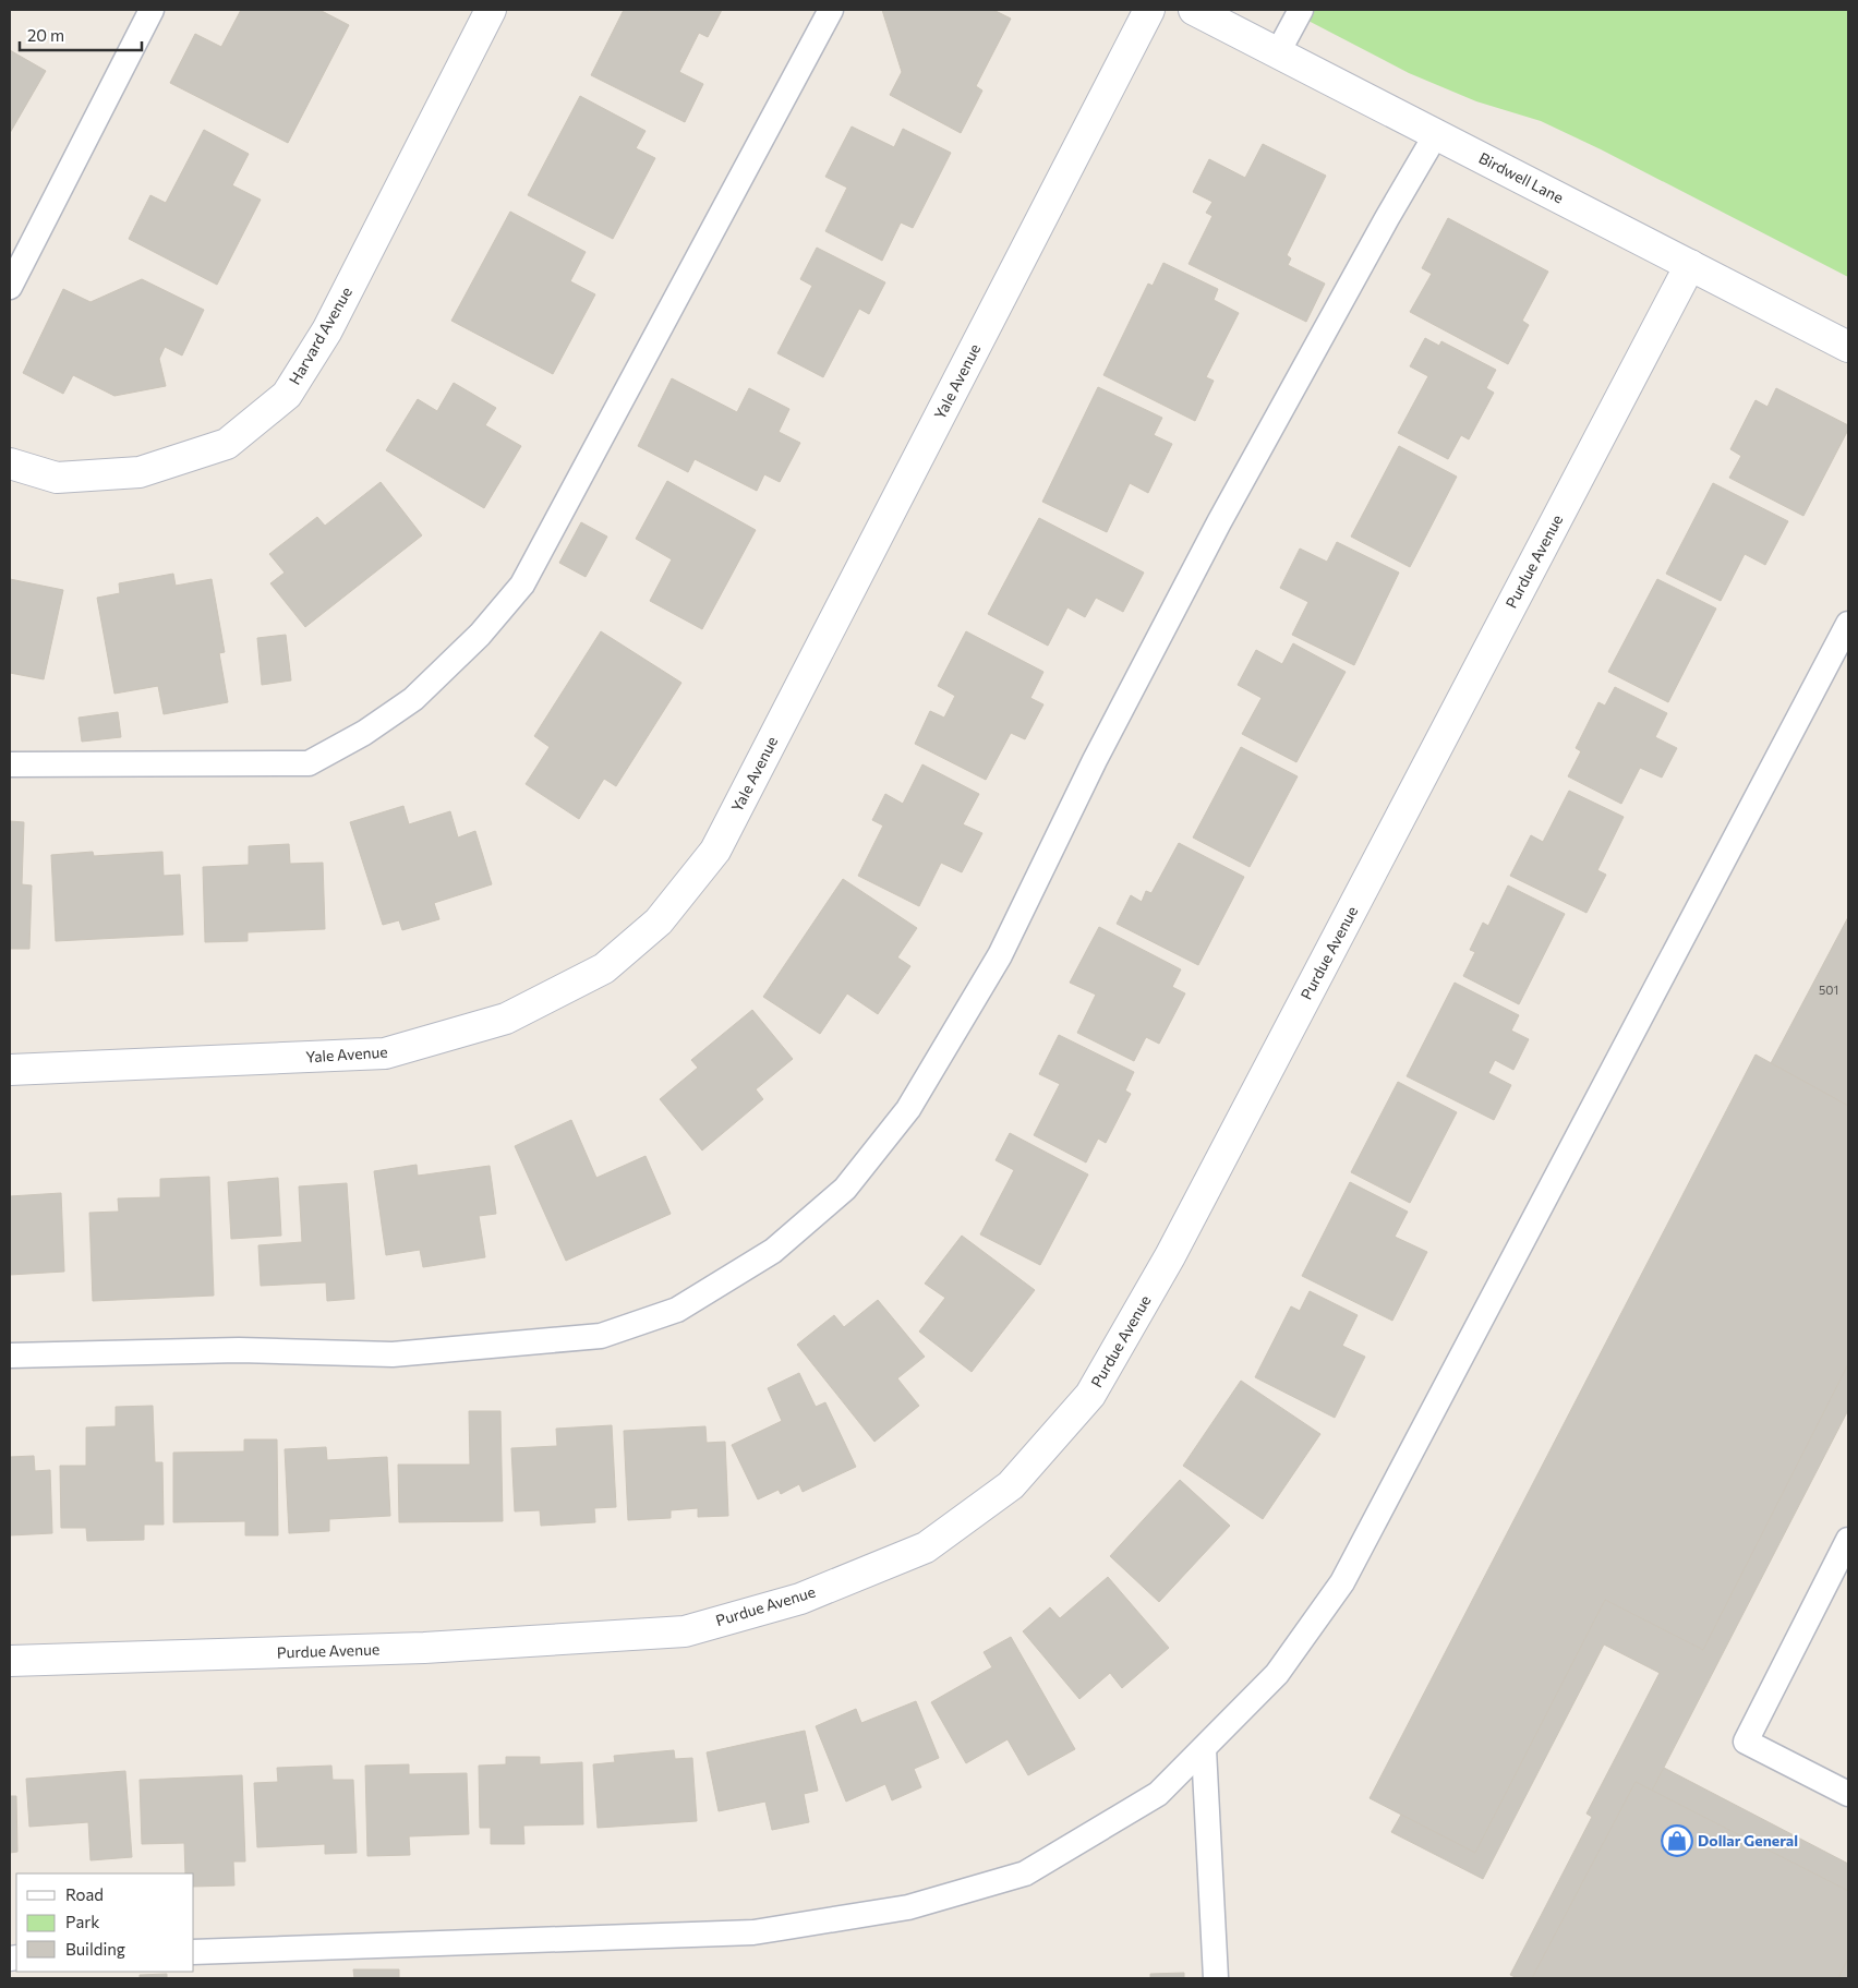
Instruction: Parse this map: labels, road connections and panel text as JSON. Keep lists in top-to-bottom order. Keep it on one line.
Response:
{"streets":{"street":["Birdwell Lane","Harvard Avenue","Yale Avenue","Purdue Avenue"]},"crossings":[["Birdwell Lane","Purdue Avenue"]],"places":{"shop":["Dollar General"]},"house_numbers":["501"],"legend":["Road","Park","Building"],"scale_bar":"20 m"}
